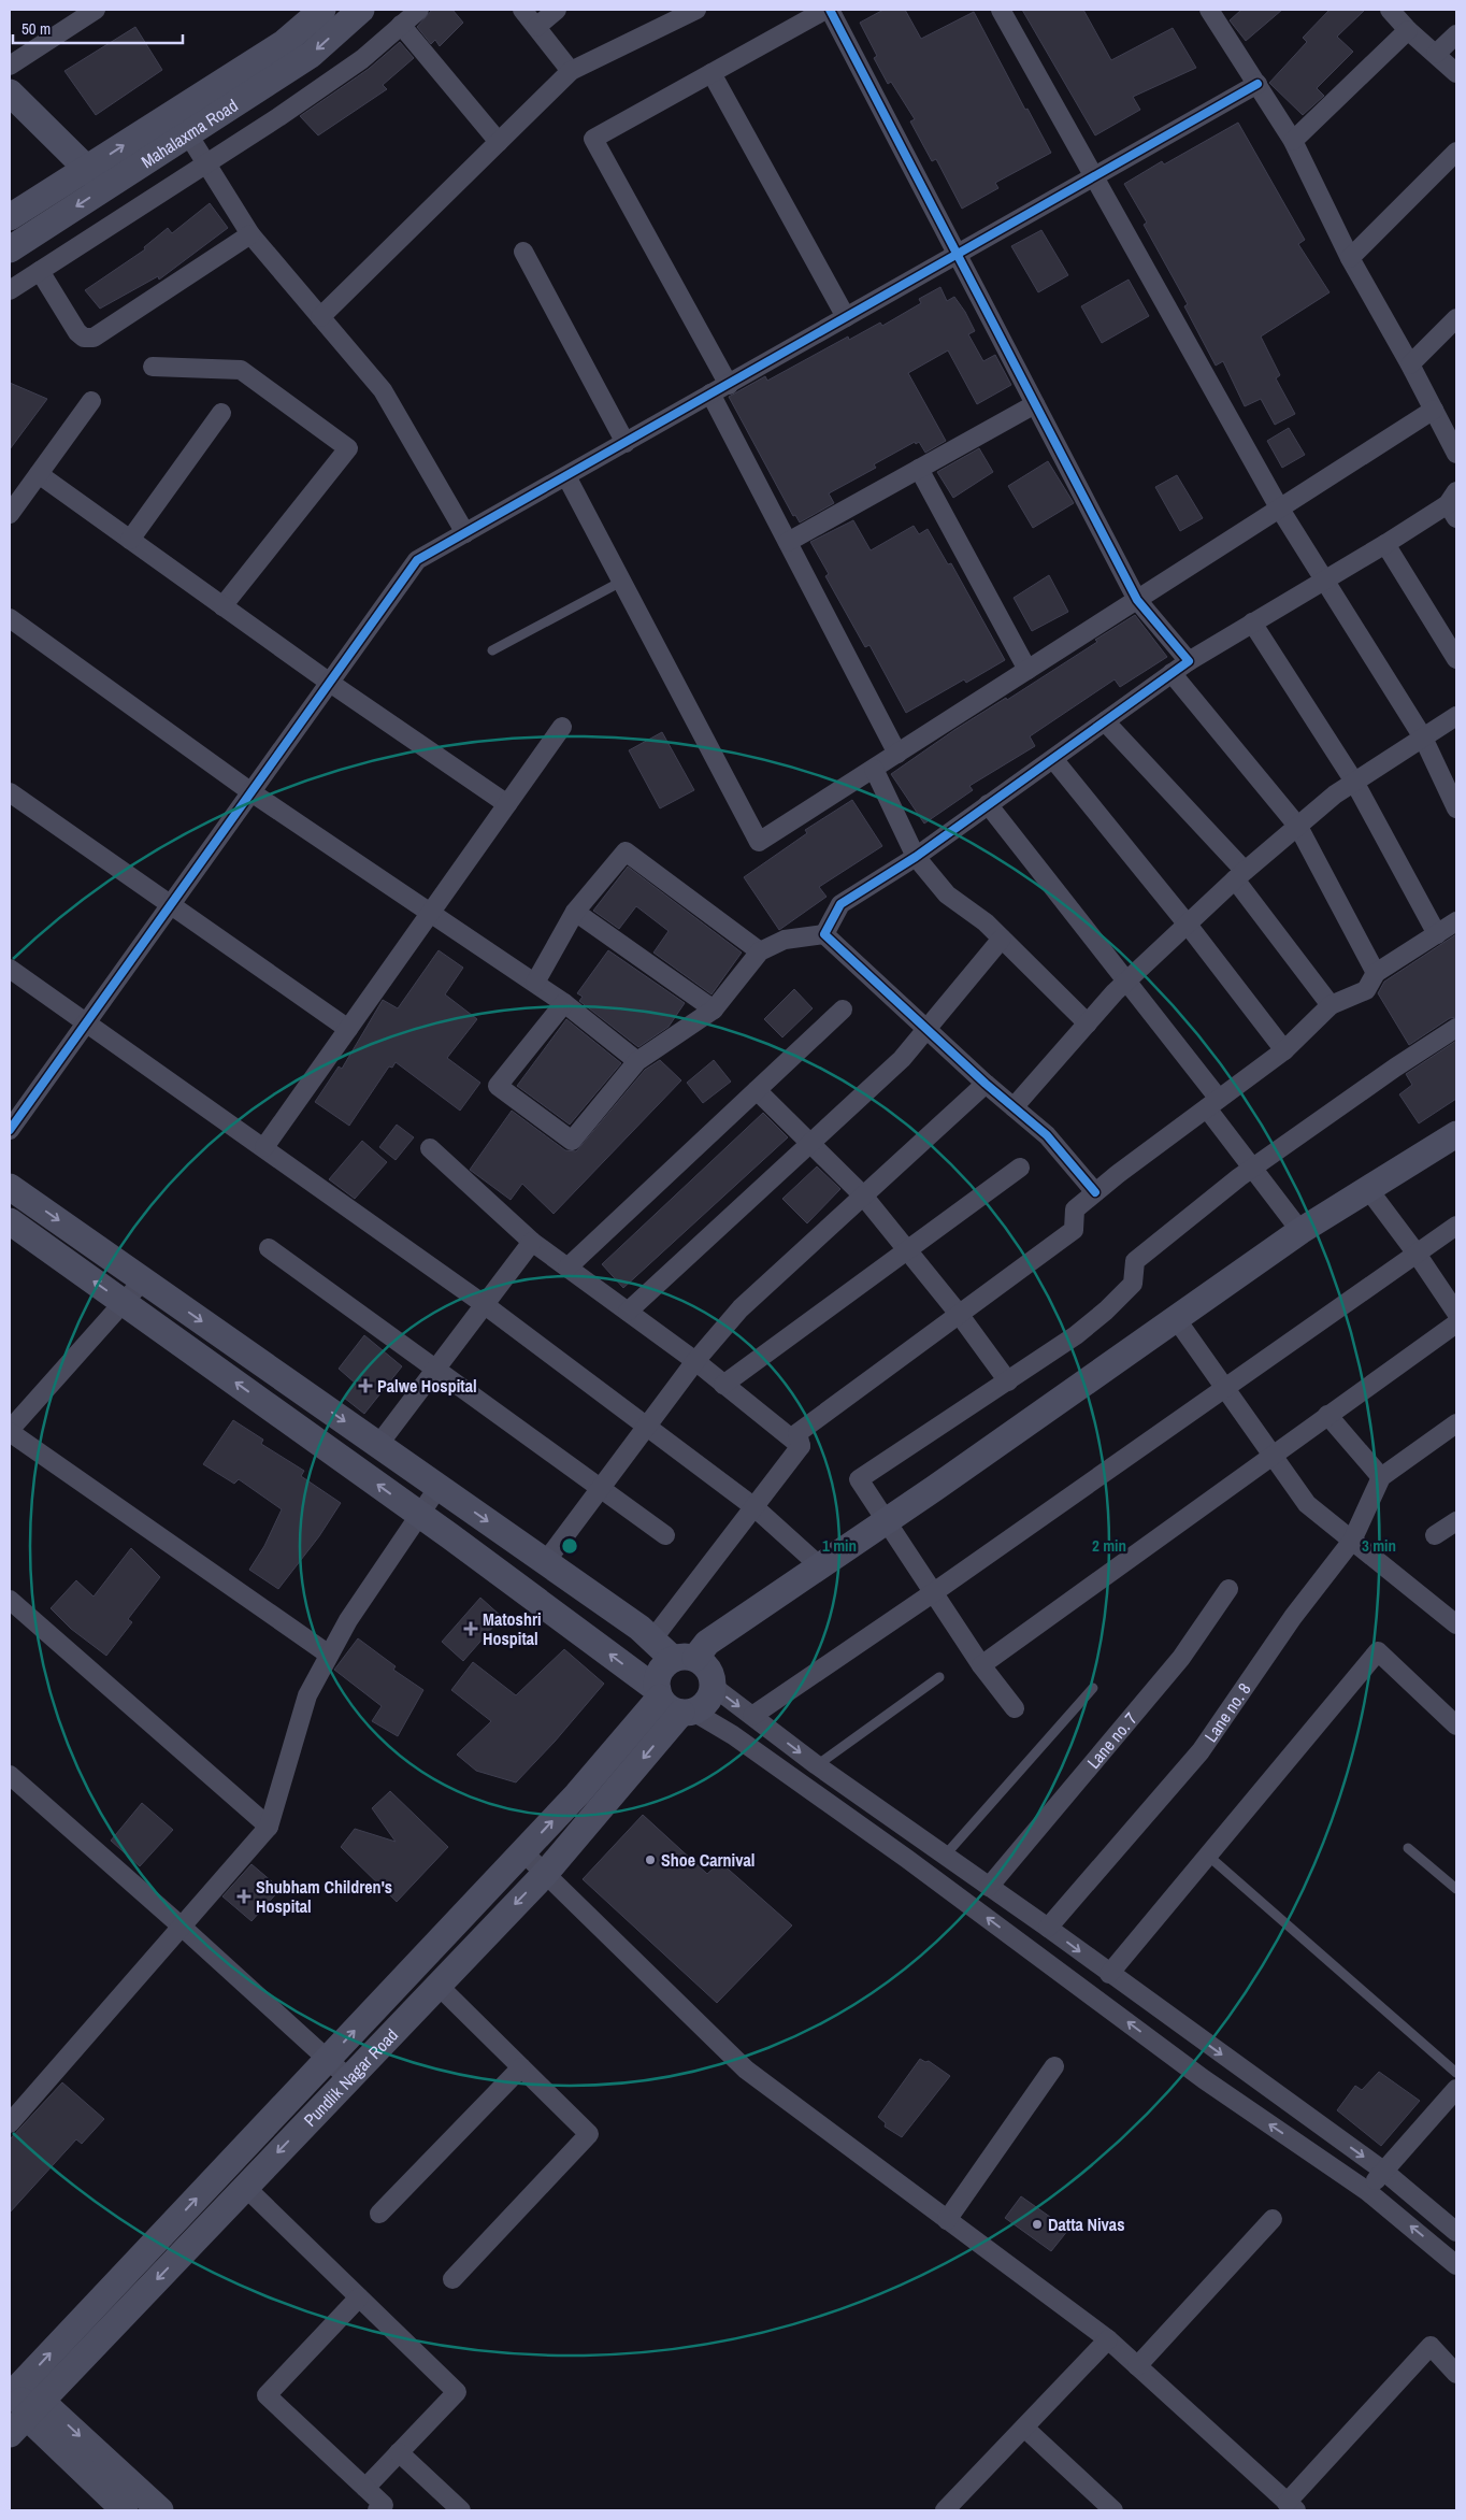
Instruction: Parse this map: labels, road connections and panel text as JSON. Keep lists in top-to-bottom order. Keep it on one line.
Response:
{"streets":{"main road":["Mahalaxma Road","Pundlik Nagar Road"],"street":["Lane no. 8","Lane no. 7"]},"places":{"health":["Palwe Hospital","Matoshri Hospital","Shubham Children's Hospital"],"other":["Shoe Carnival","Datta Nivas"]},"scale_bar":"50 m","rings":["1 min","2 min","3 min"]}
